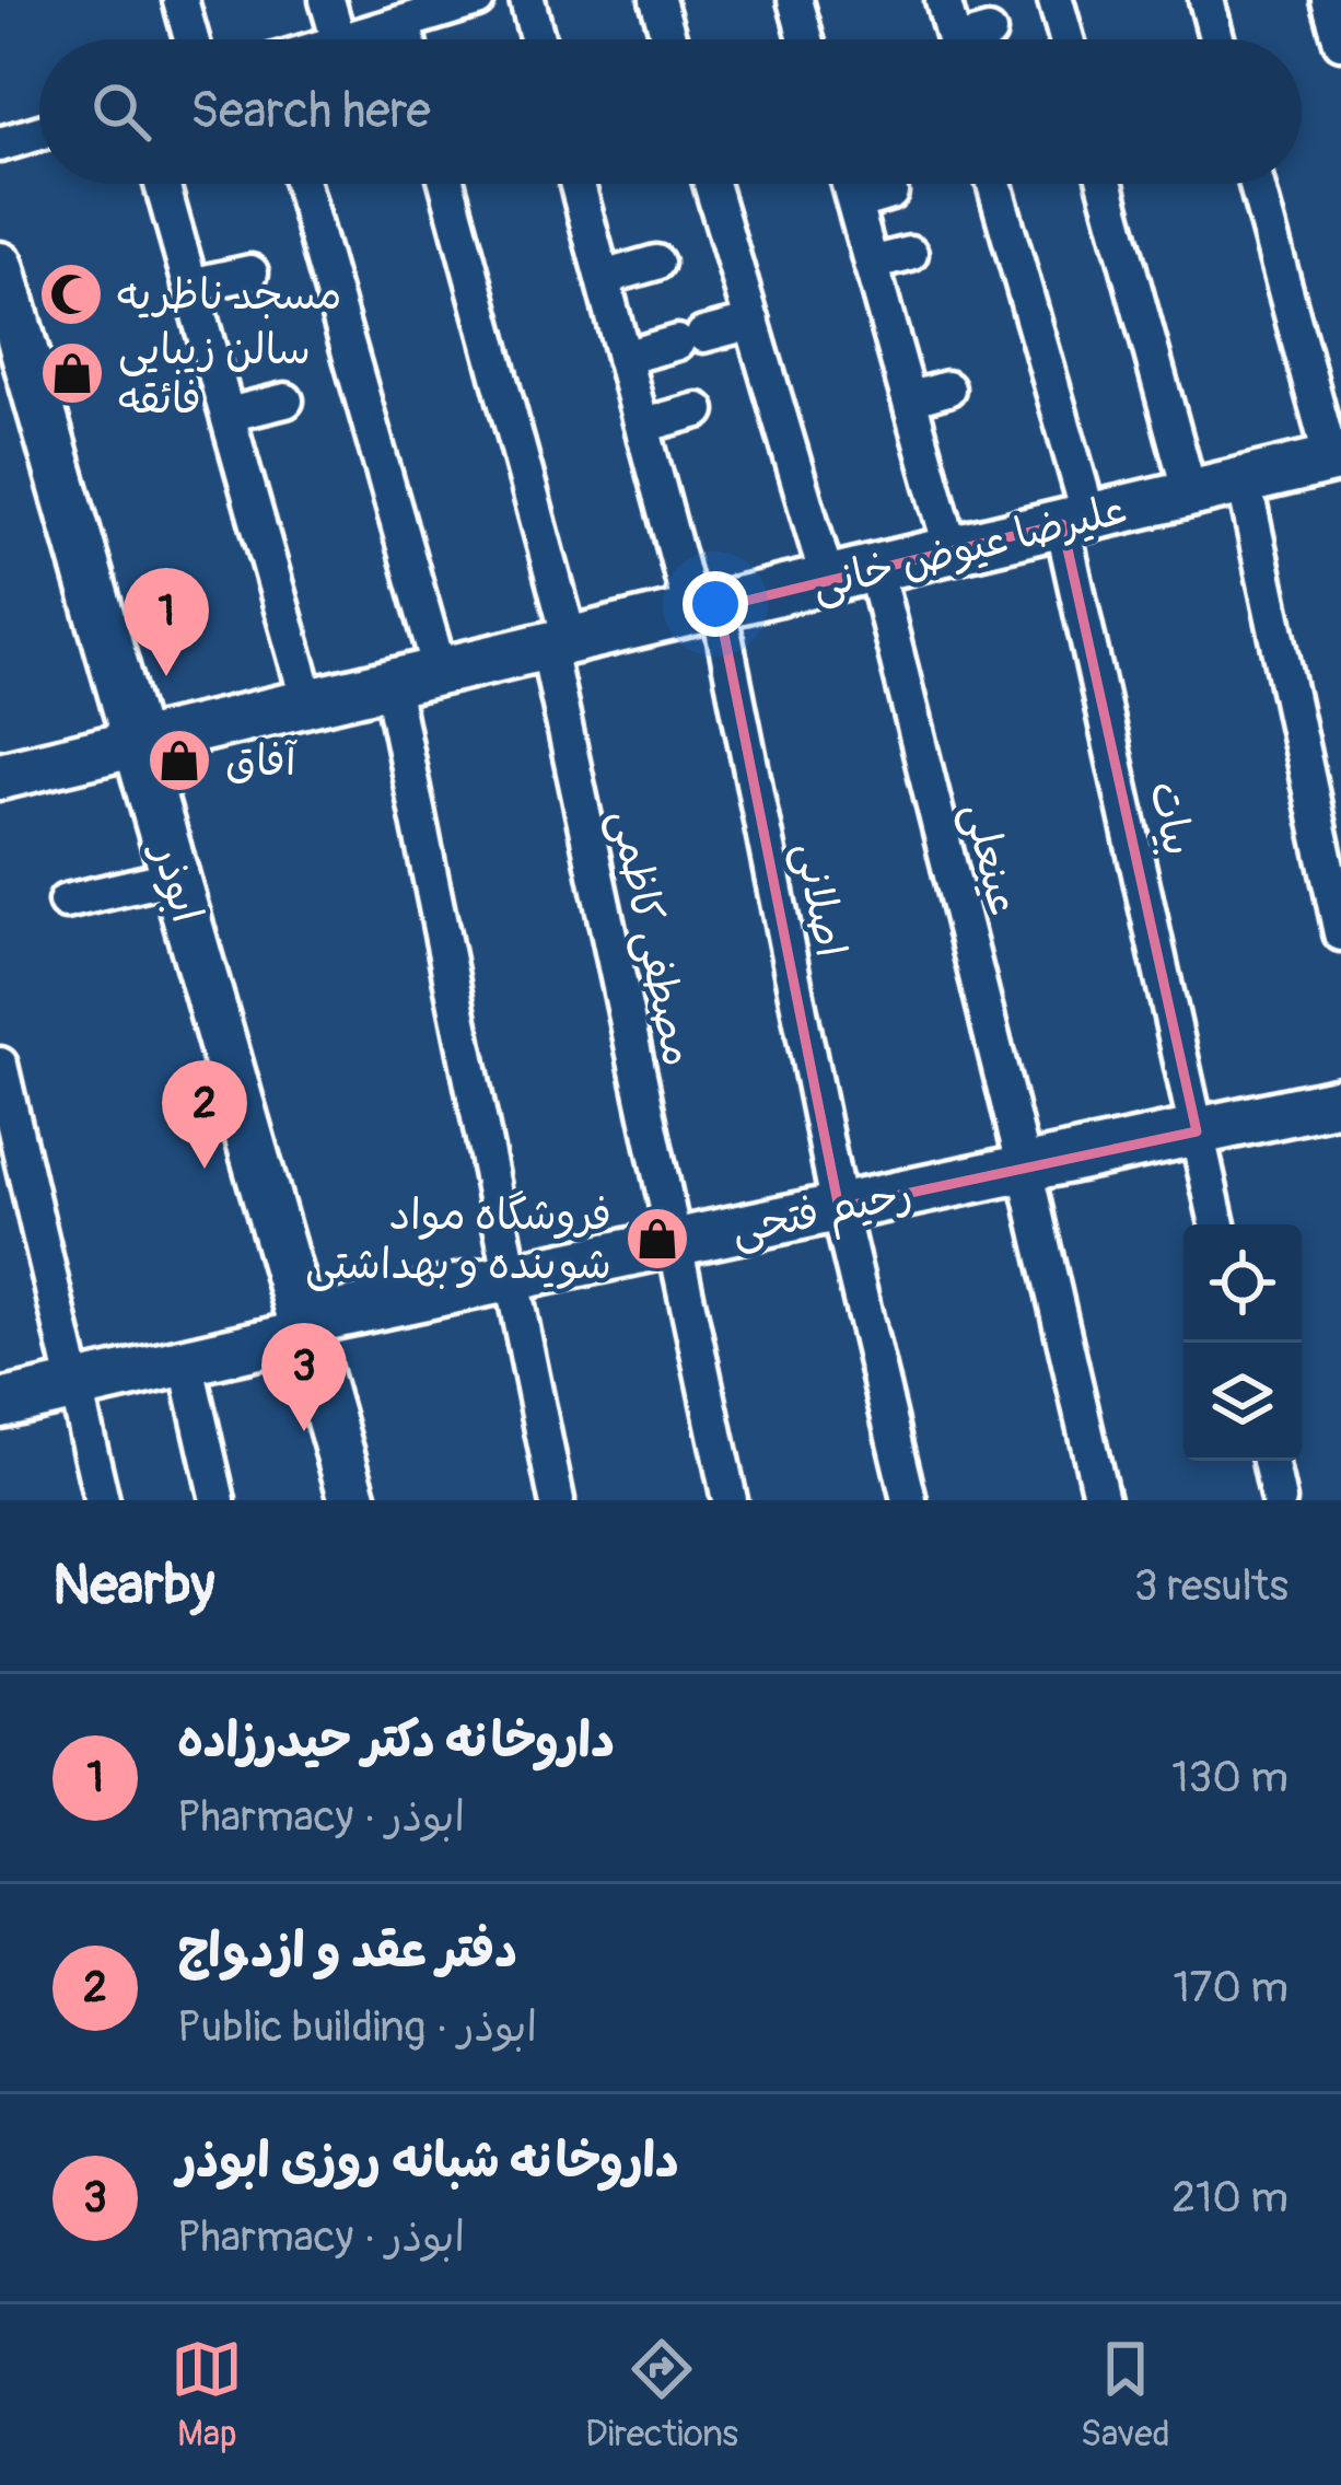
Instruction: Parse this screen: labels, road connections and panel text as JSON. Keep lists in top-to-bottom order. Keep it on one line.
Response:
{"streets":{"street":["علیرضا عیوض خانی","بیات","عینعلی","ابوذر","اصلانی","مصطفی کاظمی","رحیم فتحی"]},"crossings":[["علیرضا عیوض خانی","بیات"],["علیرضا عیوض خانی","عینعلی"],["علیرضا عیوض خانی","ابوذر"],["علیرضا عیوض خانی","اصلانی"],["علیرضا عیوض خانی","مصطفی کاظمی"],["بیات","رحیم فتحی"],["عینعلی","رحیم فتحی"],["ابوذر","رحیم فتحی"],["اصلانی","رحیم فتحی"],["مصطفی کاظمی","رحیم فتحی"]],"places":{"mosque":["مسجد ناظریه"],"shop":["سالن زیبایی فائقه","آفاق","فروشگاه مواد شوینده و بهداشتی"]},"page":{"search":"Search here","pins":["1","2","3"],"heading":["Nearby","3 results"],"list":[{"mark":"1","name":"داروخانه دکتر حیدرزاده","note":"Pharmacy · ابوذر","value":"130 m"},{"mark":"2","name":"دفتر عقد و ازدواج","note":"Public building · ابوذر","value":"170 m"},{"mark":"3","name":"داروخانه شبانه روزی ابوذر","note":"Pharmacy · ابوذر","value":"210 m"}],"nav":["Map","Directions","Saved"]}}
